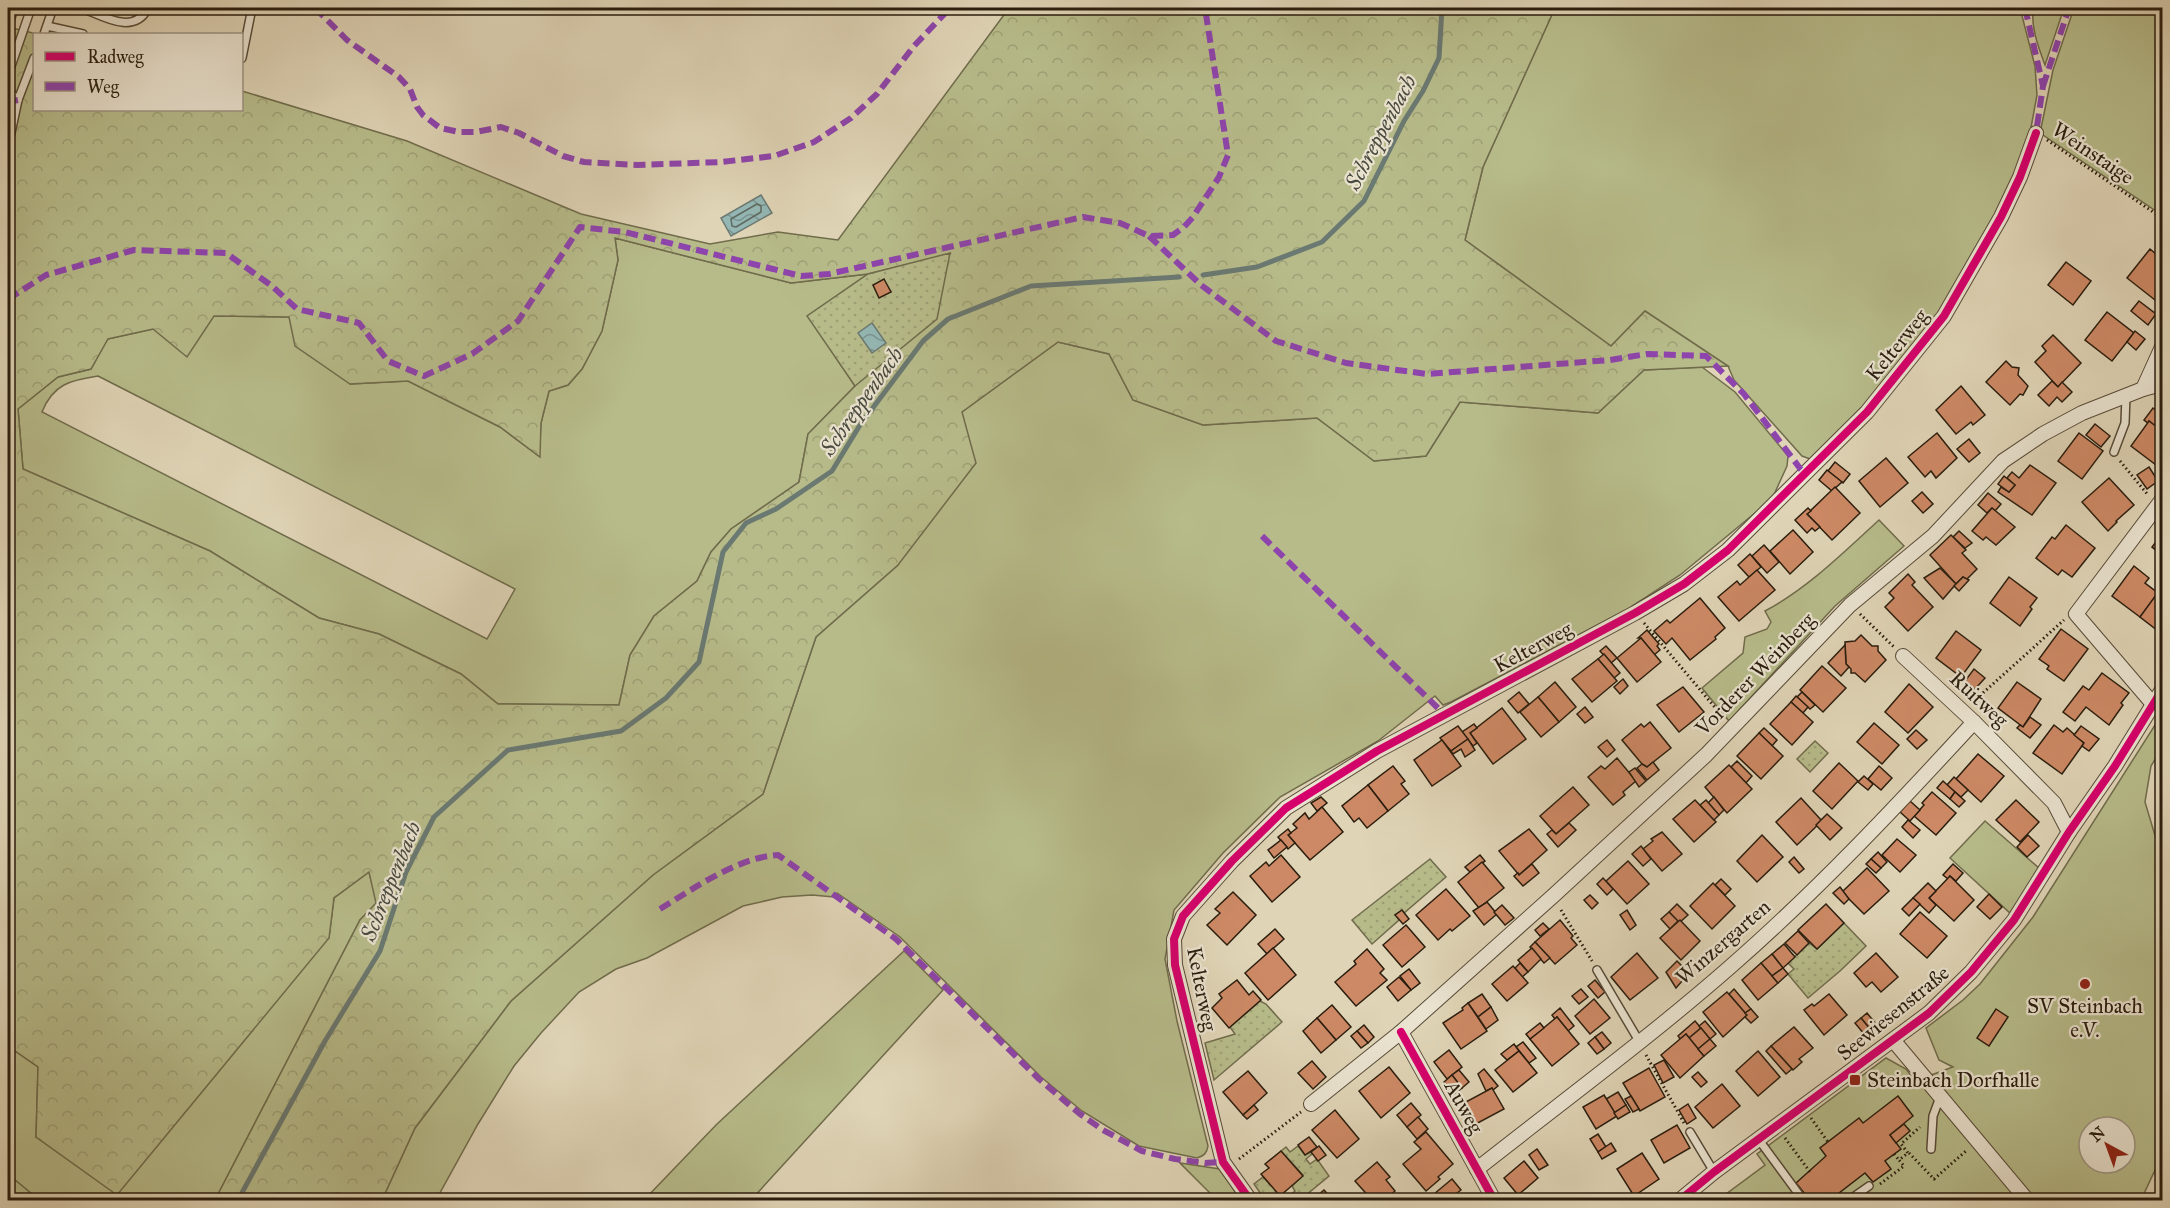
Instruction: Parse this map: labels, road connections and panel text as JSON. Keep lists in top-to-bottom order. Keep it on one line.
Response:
{"streets":{"street":["Kelterweg","Vorderer Weinberg","Ruitweg","Winzergarten","Seewiesenstraße","Auweg"],"cycle path":["Weinstaige"]},"crossings":[["Weinstaige","Kelterweg"],["Vorderer Weinberg","Auweg"],["Ruitweg","Winzergarten"],["Ruitweg","Seewiesenstraße"],["Winzergarten","Auweg"]],"water":["Schreppenbach"],"places":{"other":["SV Steinbach e.V."],"transit":["Steinbach Dorfhalle"]},"legend":["Radweg","Weg"],"north":"top left"}
